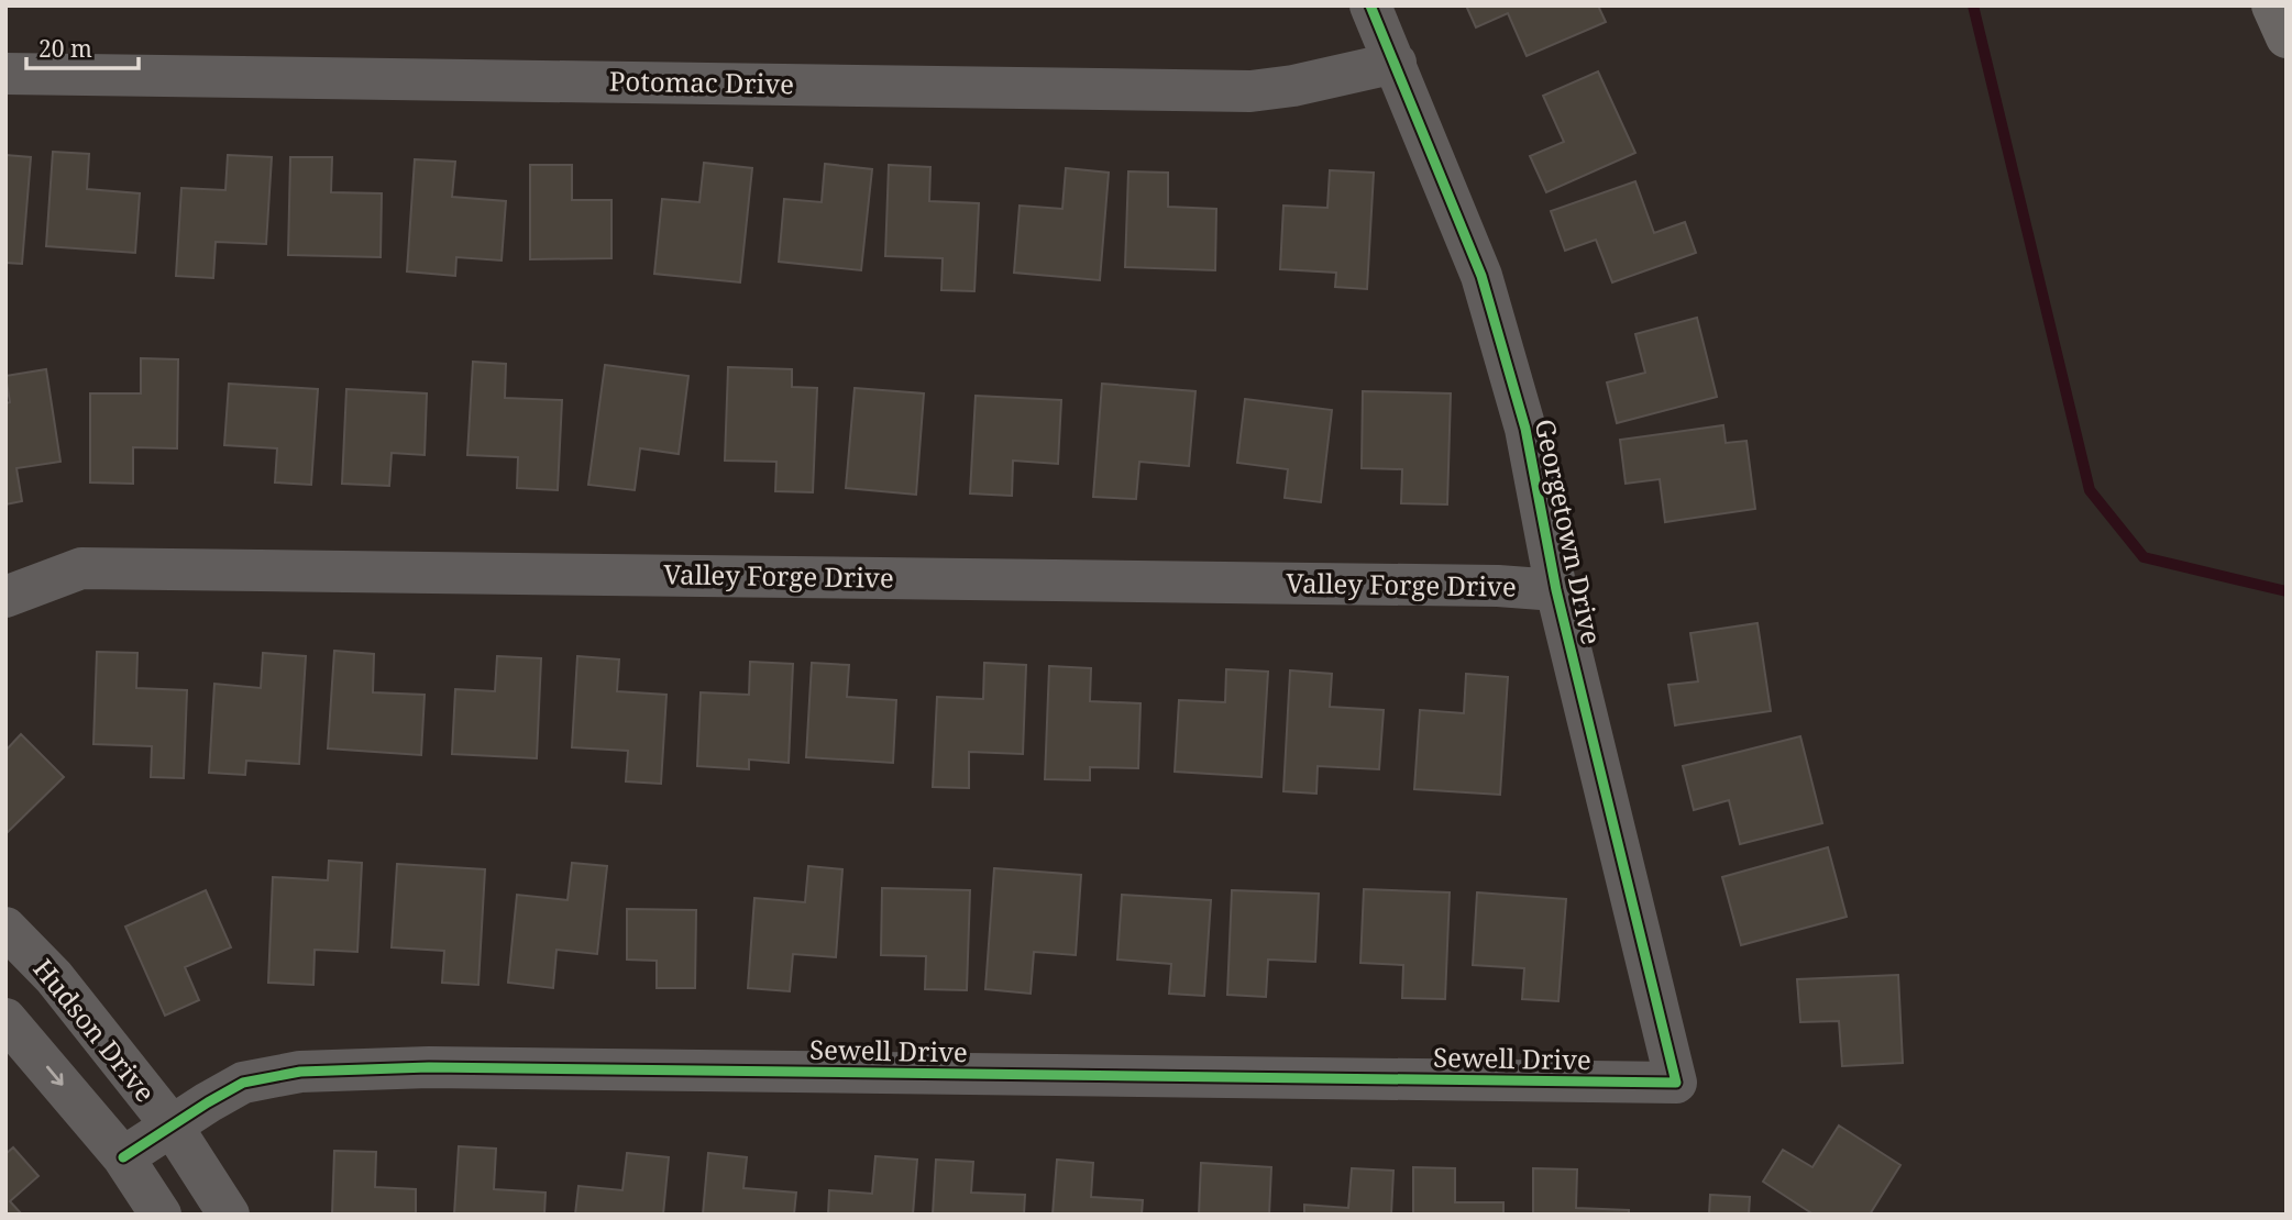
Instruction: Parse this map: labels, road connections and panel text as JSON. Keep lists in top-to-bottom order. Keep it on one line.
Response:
{"streets":{"street":["Potomac Drive","Georgetown Drive","Valley Forge Drive","Hudson Drive","Sewell Drive"]},"crossings":[["Potomac Drive","Georgetown Drive"],["Georgetown Drive","Valley Forge Drive"],["Georgetown Drive","Sewell Drive"],["Hudson Drive","Sewell Drive"]],"scale_bar":"20 m"}
